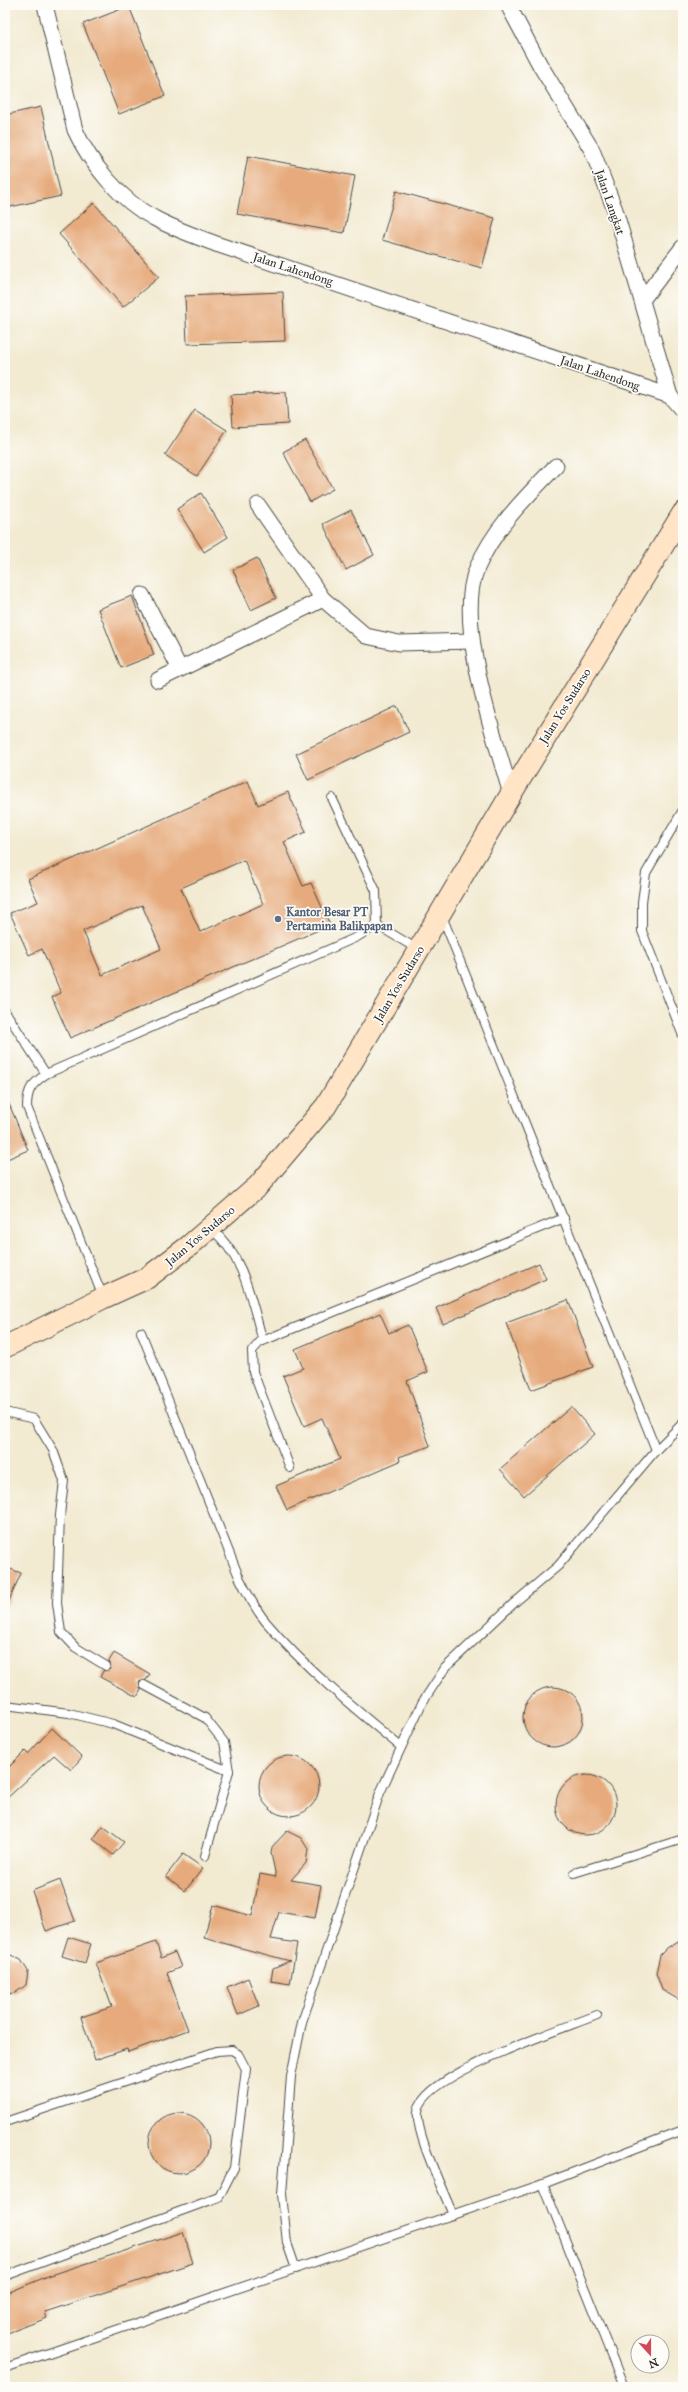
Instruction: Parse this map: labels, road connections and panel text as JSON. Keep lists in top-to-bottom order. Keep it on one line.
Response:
{"streets":{"main road":["Jalan Yos Sudarso"],"street":["Jalan Langkat","Jalan Lahendong"]},"crossings":[["Jalan Langkat","Jalan Lahendong"]],"places":["Kantor Besar PT Pertamina Balikpapan"],"north":"bottom"}
